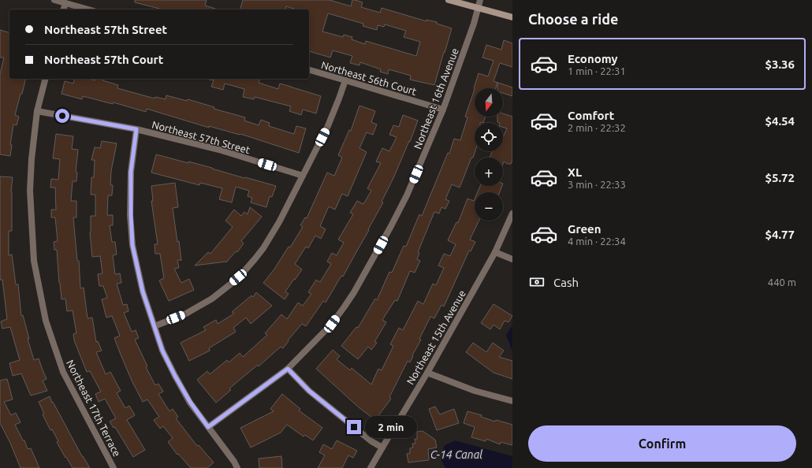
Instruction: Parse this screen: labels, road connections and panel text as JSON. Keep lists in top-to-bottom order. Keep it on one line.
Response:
{"streets":{"street":["Northeast 56th Court","Northeast 16th Avenue","Northeast 57th Street","Northeast 15th Avenue","Northeast 17th Terrace"]},"crossings":[["Northeast 56th Court","Northeast 16th Avenue"],["Northeast 57th Street","Northeast 17th Terrace"]],"water":["C-14 Canal"],"north":"bottom","page":{"heading":"Choose a ride","banner":["Northeast 57th Street","Northeast 57th Court"],"list":[{"name":"Economy","note":"1 min · 22:31","value":"$3.36"},{"name":"Comfort","note":"2 min · 22:32","value":"$4.54"},{"name":"XL","note":"3 min · 22:33","value":"$5.72"},{"name":"Green","note":"4 min · 22:34","value":"$4.77"}],"map_buttons":["+","−"],"pay":["Cash","440 m"],"bubble":"2 min","buttons":"Confirm"}}
